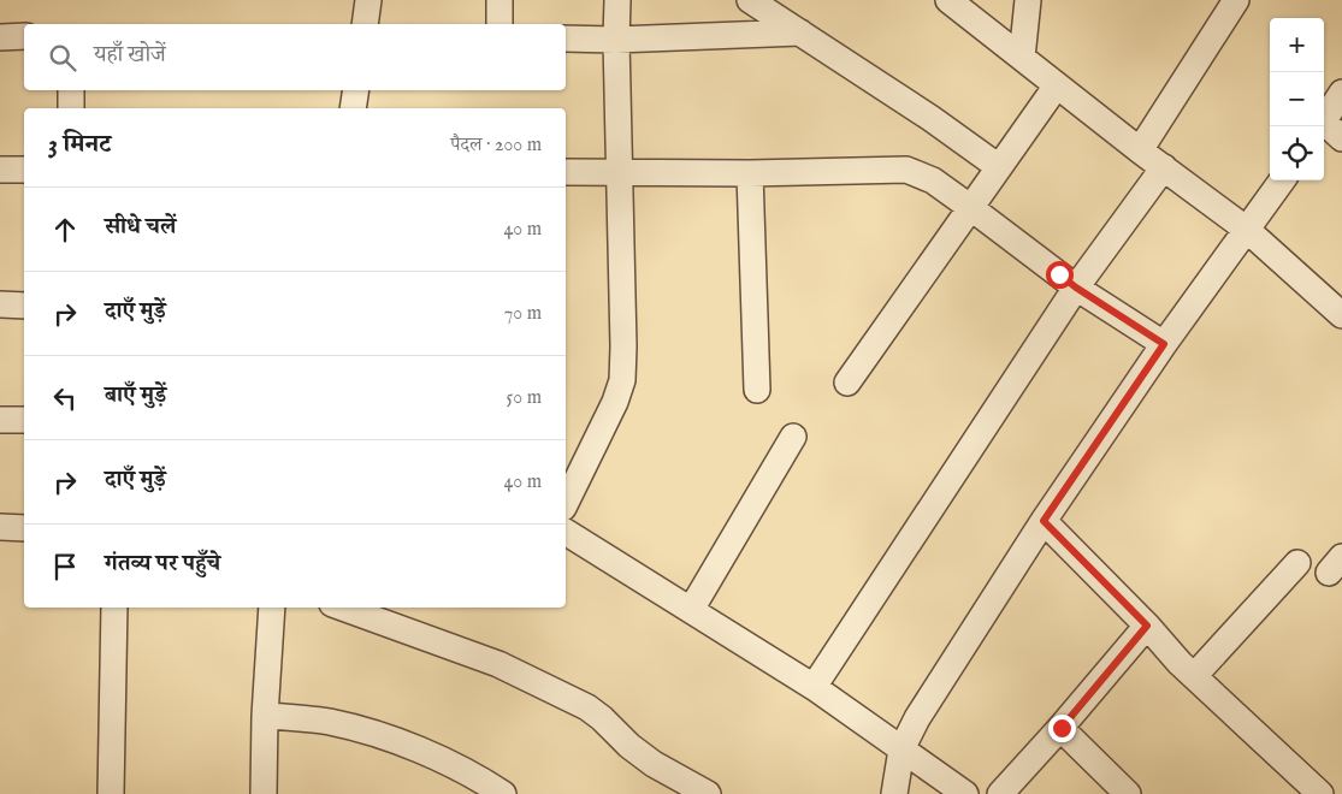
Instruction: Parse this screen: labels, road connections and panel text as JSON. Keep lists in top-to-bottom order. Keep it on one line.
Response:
{"page":{"map_buttons":["+","−"],"search":"यहाँ खोजें","heading":["3 मिनट","पैदल · 200 m"],"list":[["सीधे चलें","40 m"],["दाएँ मुड़ें","70 m"],["बाएँ मुड़ें","50 m"],["दाएँ मुड़ें","40 m"],"गंतव्य पर पहुँचे"]}}
